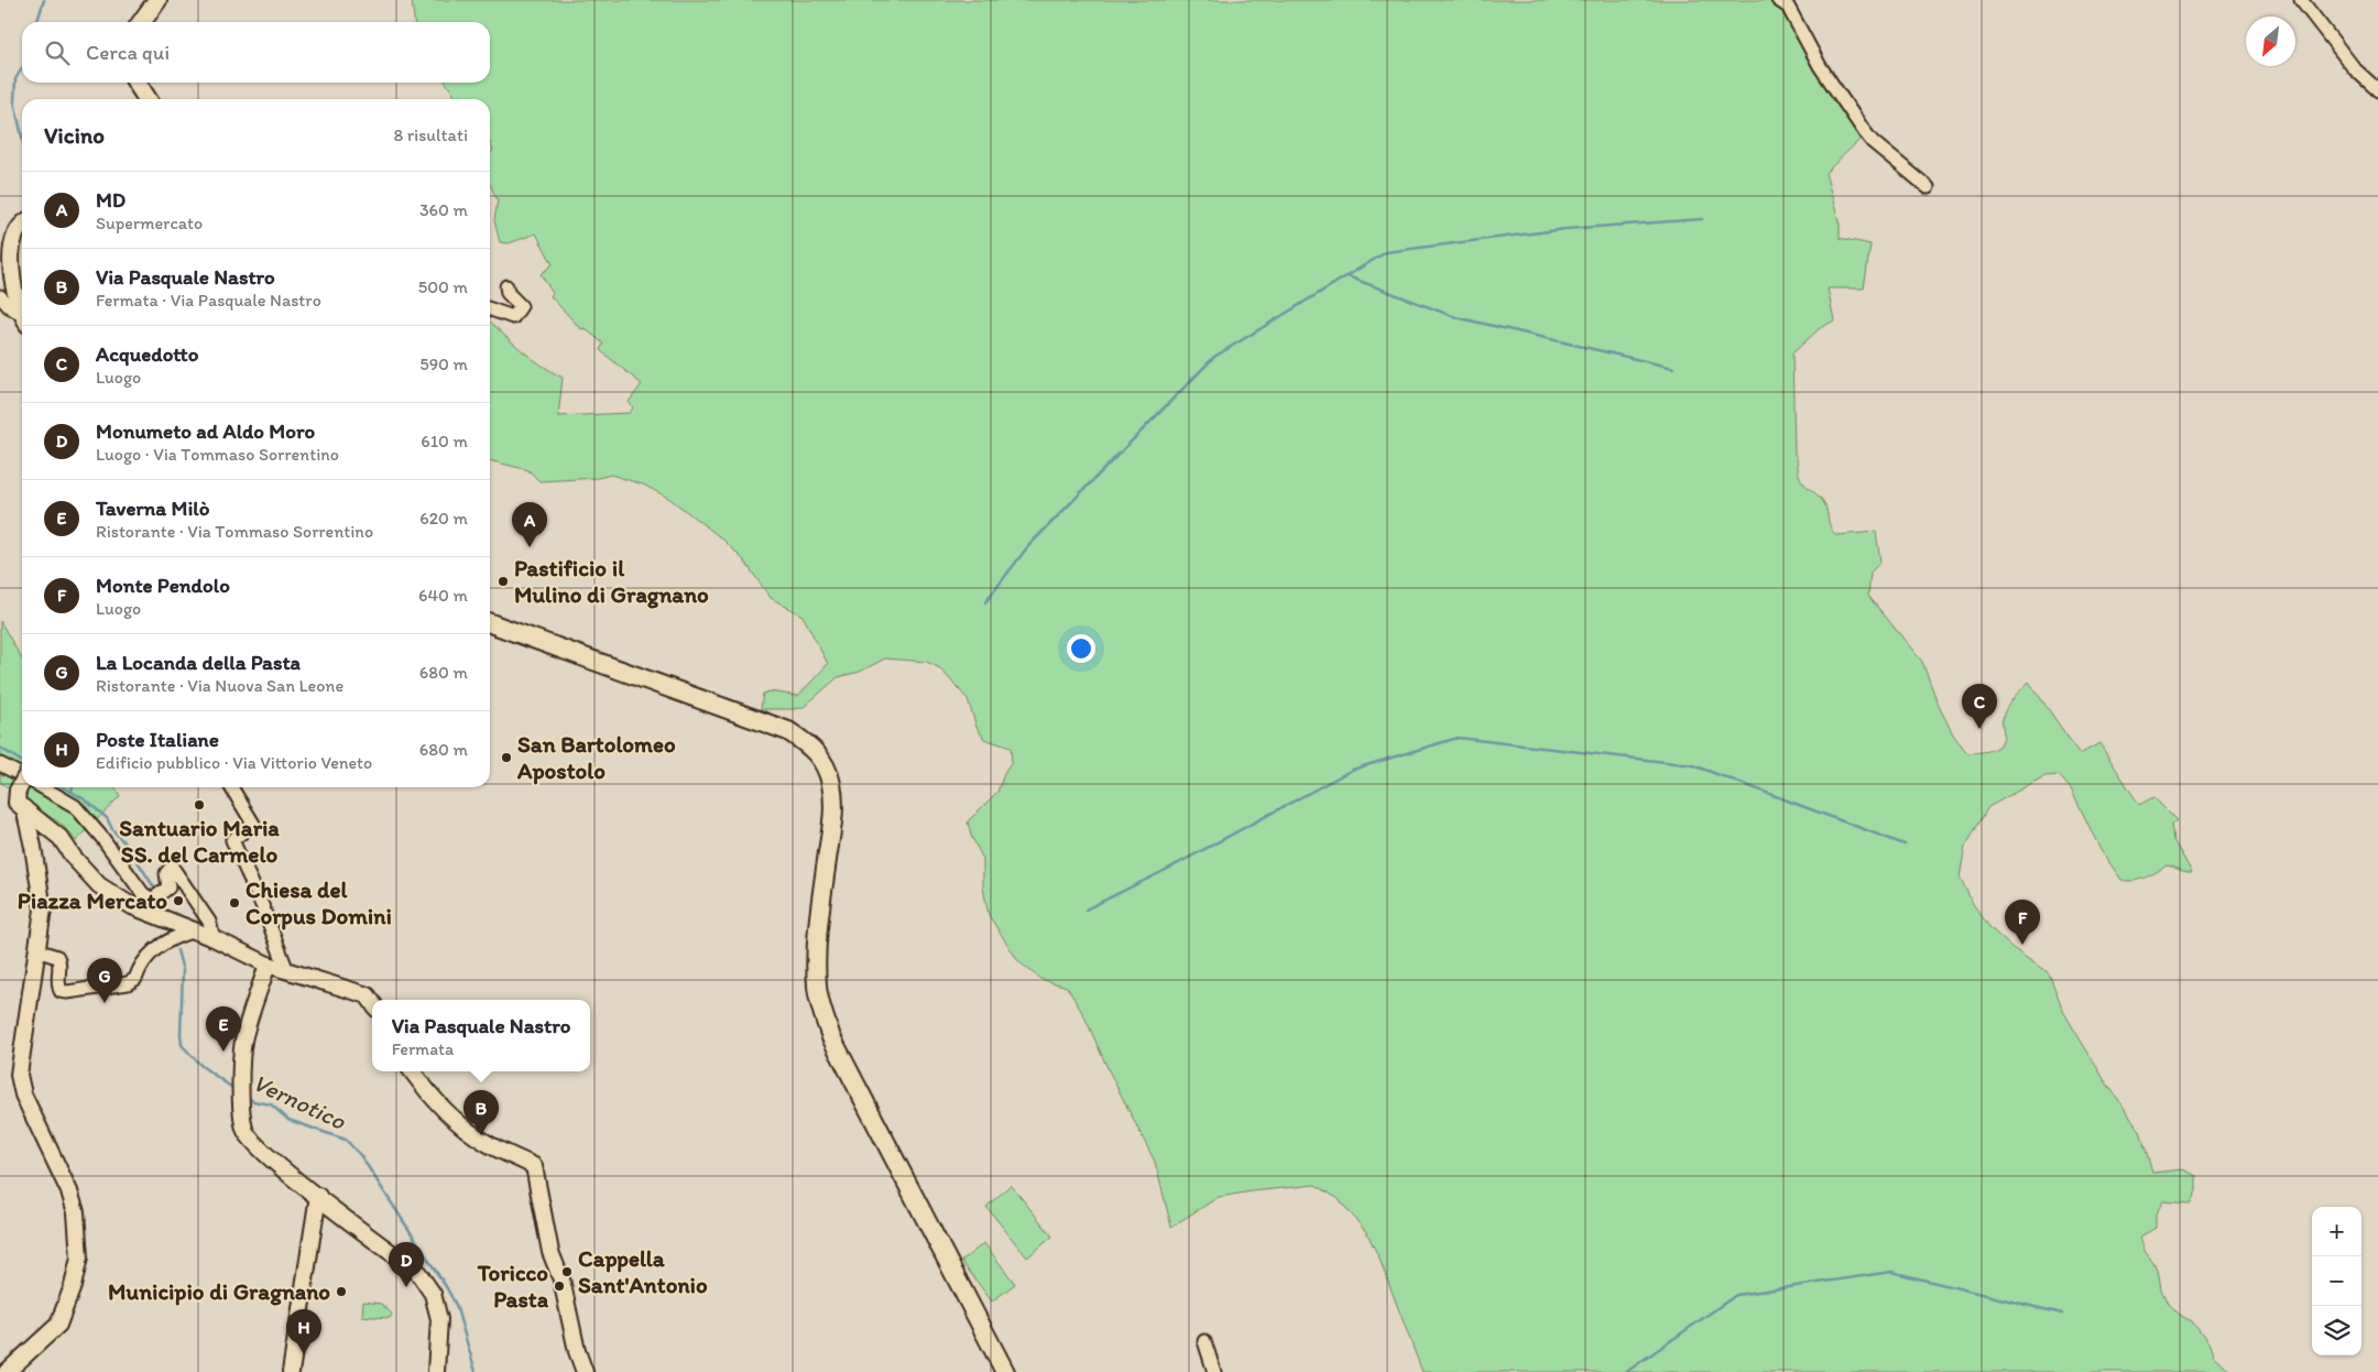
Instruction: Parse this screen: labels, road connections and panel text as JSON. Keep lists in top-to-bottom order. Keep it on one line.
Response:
{"water":["Vernotico"],"places":["Pastificio il Mulino di Gragnano","San Bartolomeo Apostolo","Santuario Maria SS. del Carmelo","Piazza Mercato","Chiesa del Corpus Domini","Cappella Sant'Antonio","Toricco Pasta","Municipio di Gragnano"],"north":"bottom left","page":{"search":"Cerca qui","heading":["Vicino","8 risultati"],"list":[{"mark":"A","name":"MD","note":"Supermercato","value":"360 m"},{"mark":"B","name":"Via Pasquale Nastro","note":"Fermata · Via Pasquale Nastro","value":"500 m"},{"mark":"C","name":"Acquedotto","note":"Luogo","value":"590 m"},{"mark":"D","name":"Monumeto ad Aldo Moro","note":"Luogo · Via Tommaso Sorrentino","value":"610 m"},{"mark":"E","name":"Taverna Milò","note":"Ristorante · Via Tommaso Sorrentino","value":"620 m"},{"mark":"F","name":"Monte Pendolo","note":"Luogo","value":"640 m"},{"mark":"G","name":"La Locanda della Pasta","note":"Ristorante · Via Nuova San Leone","value":"680 m"},{"mark":"H","name":"Poste Italiane","note":"Edificio pubblico · Via Vittorio Veneto","value":"680 m"}],"pins":["A","C","F","G","E","B","D","H"],"popup":["Via Pasquale Nastro","Fermata"],"map_buttons":["+","−"]}}
